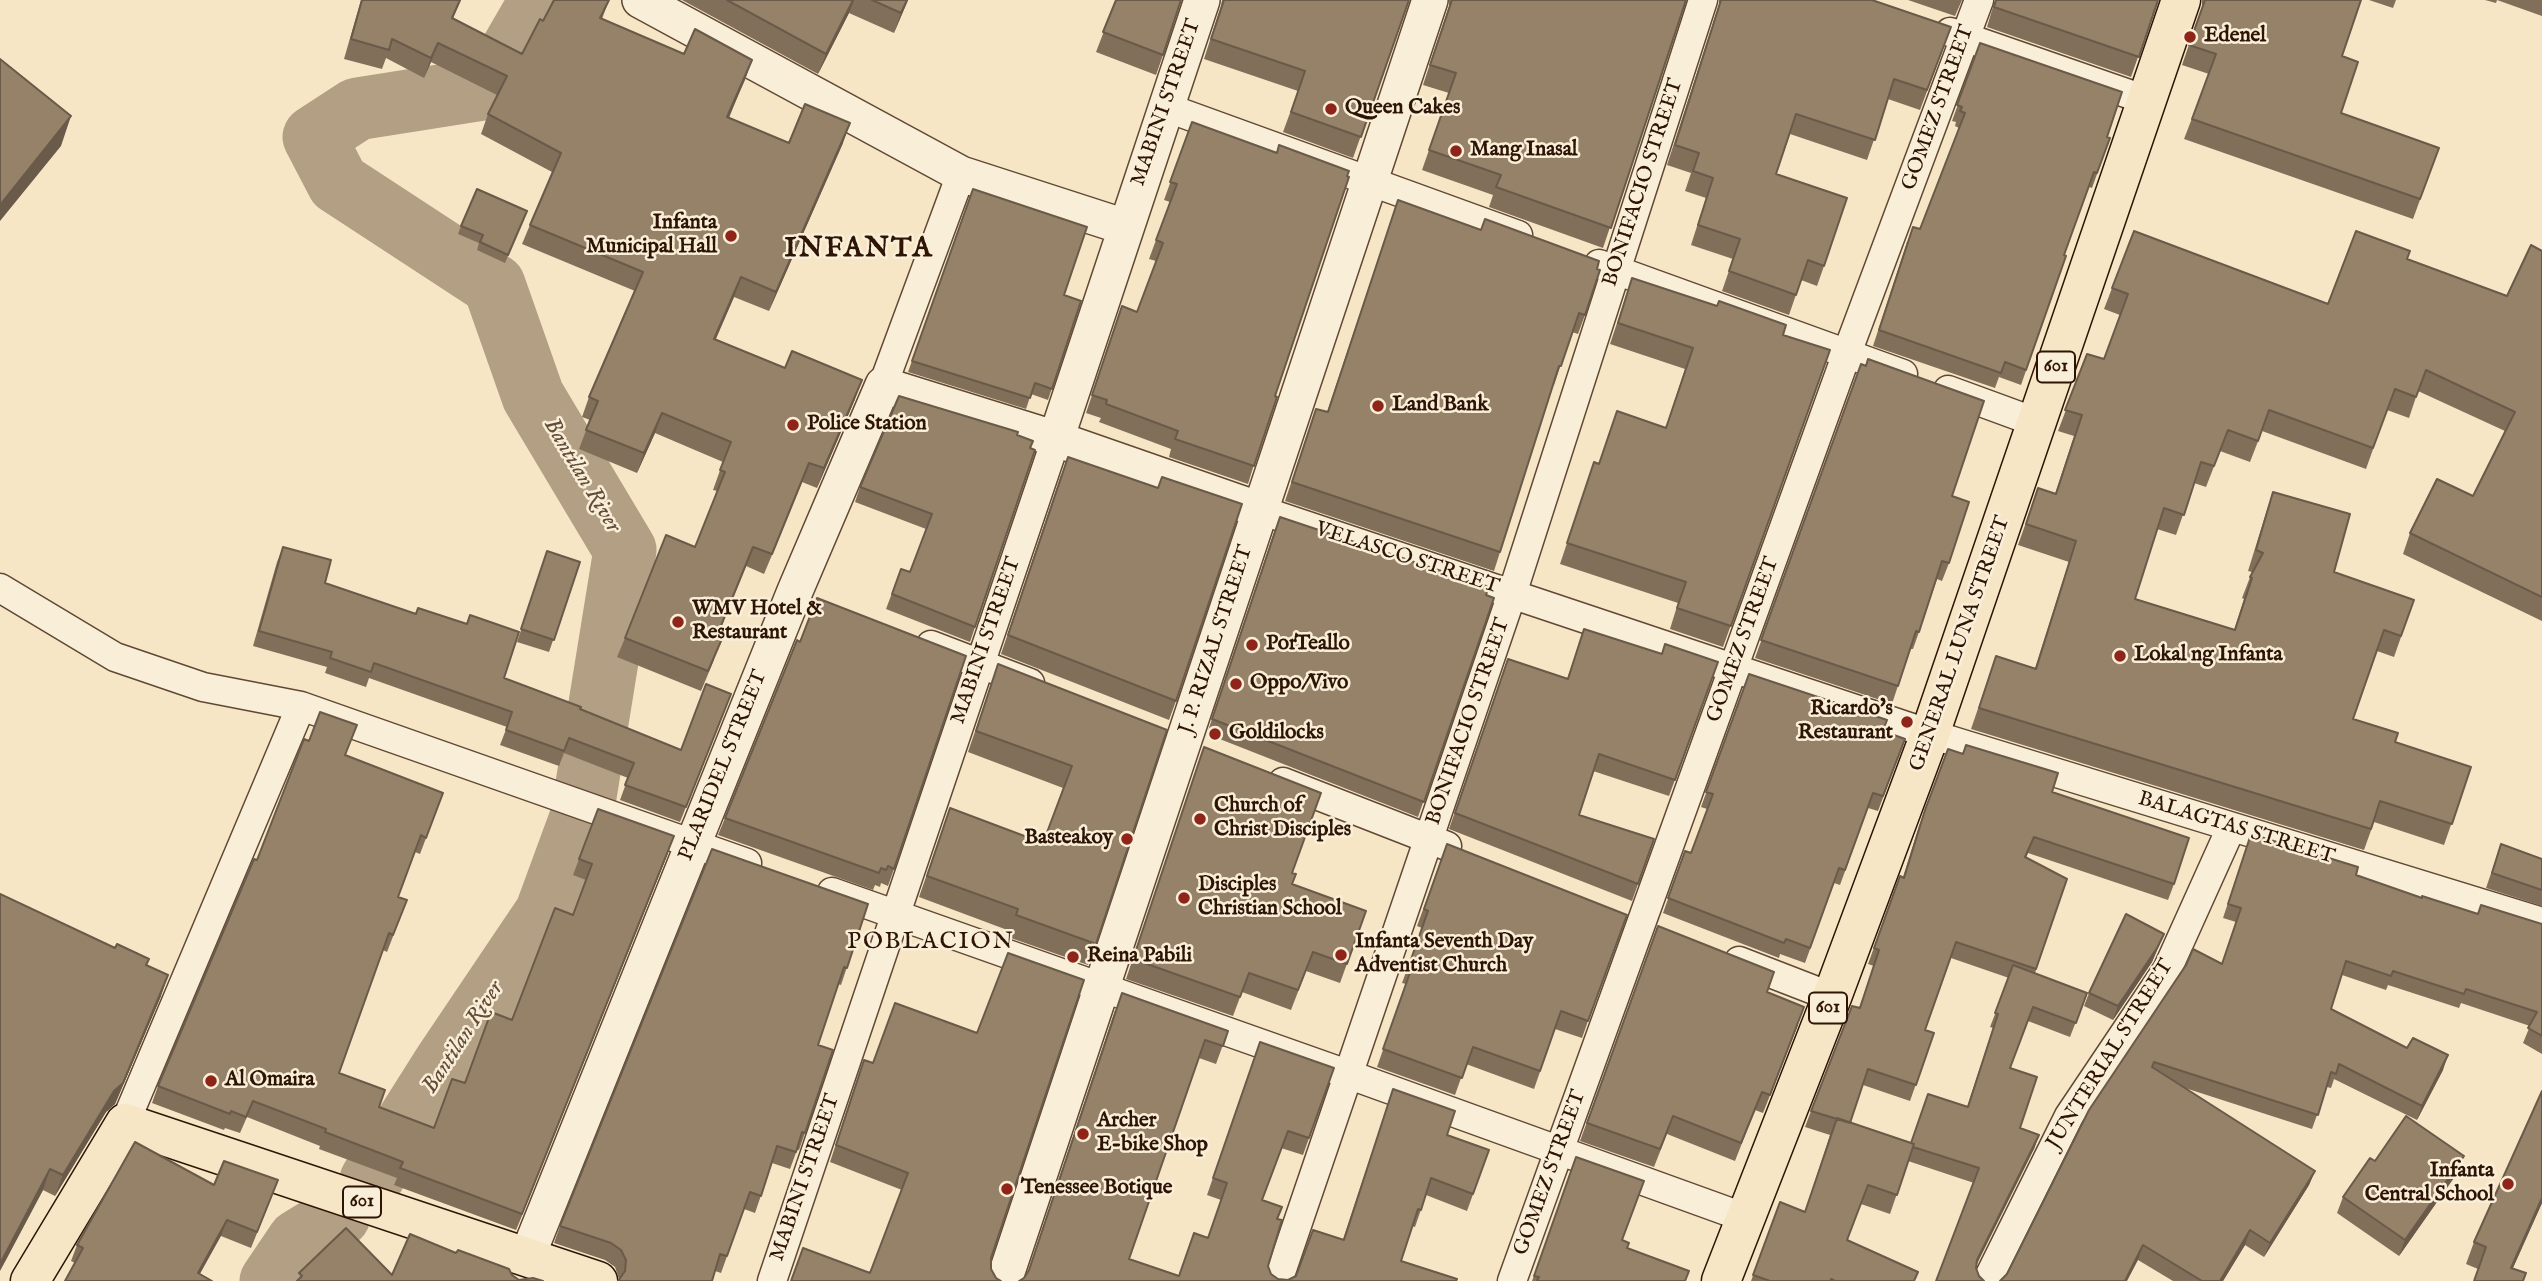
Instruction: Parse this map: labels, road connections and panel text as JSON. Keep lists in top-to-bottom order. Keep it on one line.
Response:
{"streets":{"main road":["601","GENERAL LUNA STREET"],"street":["MABINI STREET","GOMEZ STREET","BONIFACIO STREET","VELASCO STREET","J. P. RIZAL STREET","PLARIDEL STREET","BALAGTAS STREET","JUNTERIAL STREET"]},"crossings":[["MABINI STREET","VELASCO STREET"],["GOMEZ STREET","VELASCO STREET"],["BONIFACIO STREET","VELASCO STREET"],["601","PLARIDEL STREET"],["VELASCO STREET","J. P. RIZAL STREET"],["VELASCO STREET","GENERAL LUNA STREET"],["VELASCO STREET","PLARIDEL STREET"],["VELASCO STREET","BALAGTAS STREET"],["GENERAL LUNA STREET","BALAGTAS STREET"],["BALAGTAS STREET","JUNTERIAL STREET"]],"districts":["INFANTA","POBLACION"],"water":["Bantilan River"],"places":["Edenel","Queen Cakes","Mang Inasal","Infanta Municipal Hall","Land Bank","Police Station","WMV Hotel & Restaurant","PorTeallo","Lokal ng Infanta","Oppo/Vivo","Ricardo's Restaurant","Goldilocks","Church of Christ Disciples","Basteakoy","Disciples Christian School","Infanta Seventh Day Adventist Church","Reina Pabili","Al Omaira","Archer E-bike Shop","Infanta Central School","Tenessee Botique"]}
